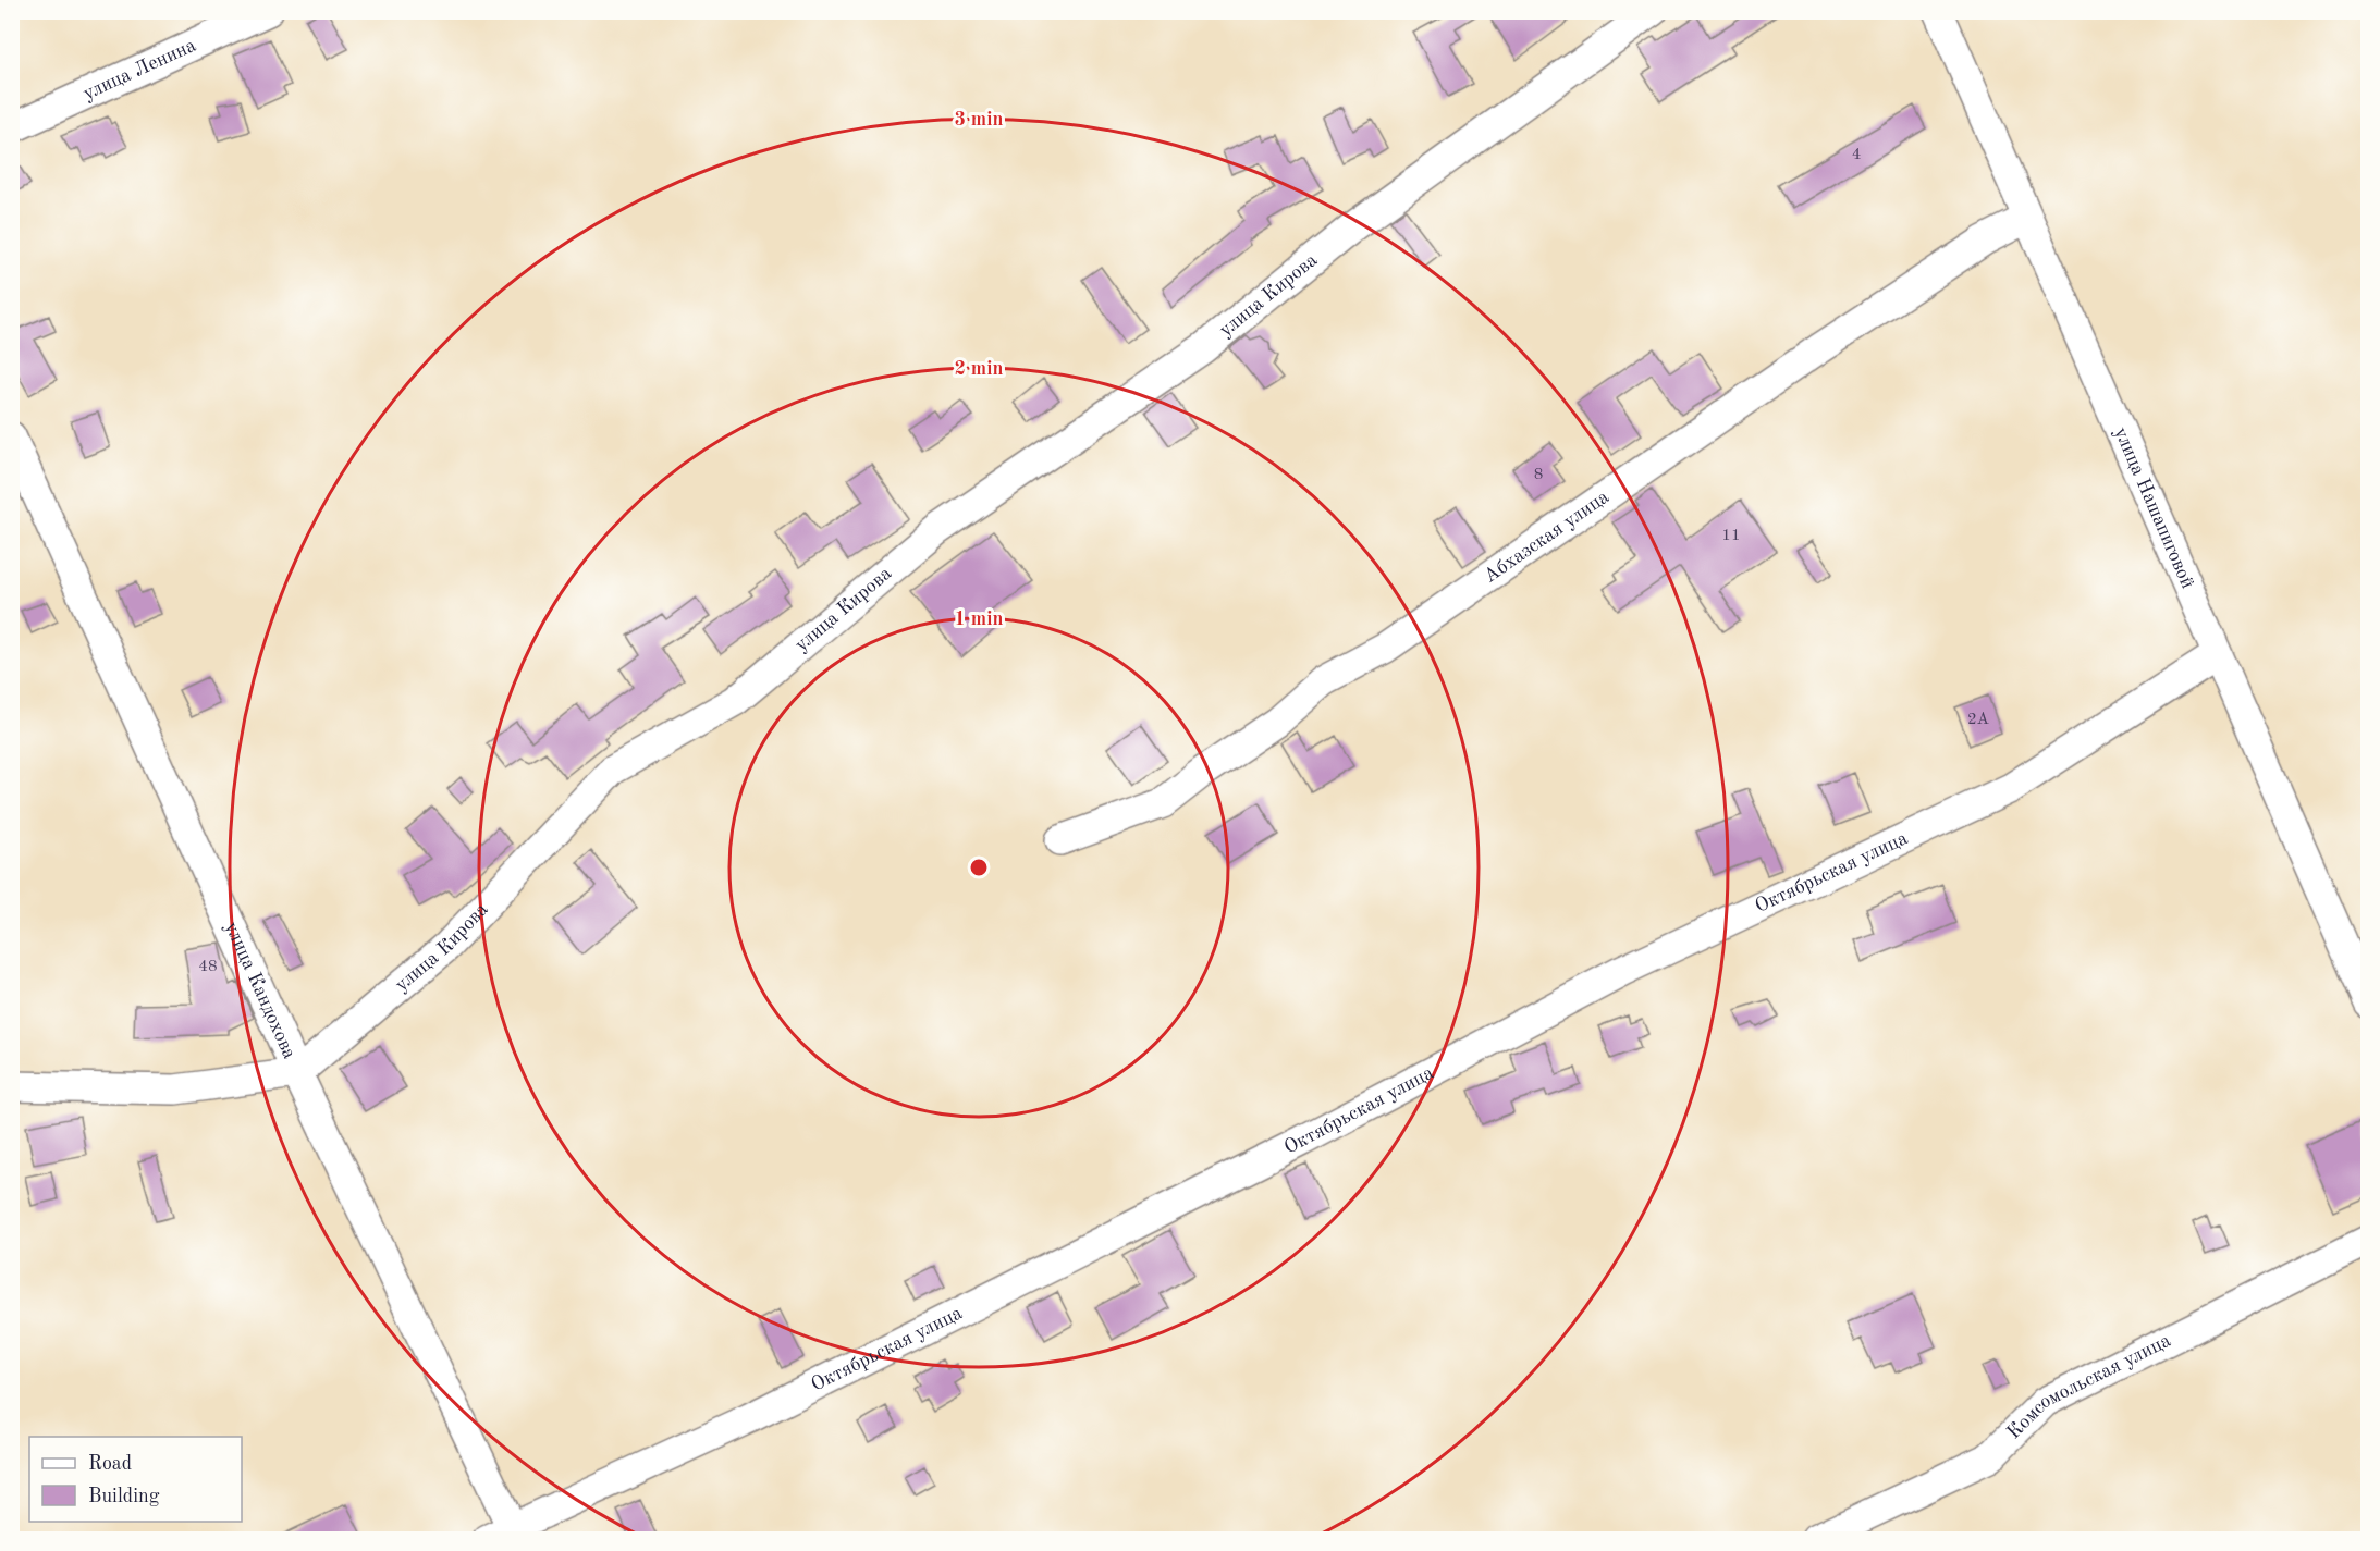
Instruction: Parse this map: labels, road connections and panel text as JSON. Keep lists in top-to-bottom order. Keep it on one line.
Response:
{"streets":{"street":["улица Ленина","улица Кирова","улица Нашапиговой","Абхазская улица","Октябрьская улица","улица Кандохова","Комсомольская улица"]},"crossings":[["улица Кирова","улица Кандохова"],["улица Нашапиговой","Абхазская улица"],["улица Нашапиговой","Октябрьская улица"],["Октябрьская улица","улица Кандохова"]],"house_numbers":["4","8","11","2А","48"],"legend":["Road","Building"],"rings":["3 min","2 min","1 min"]}
